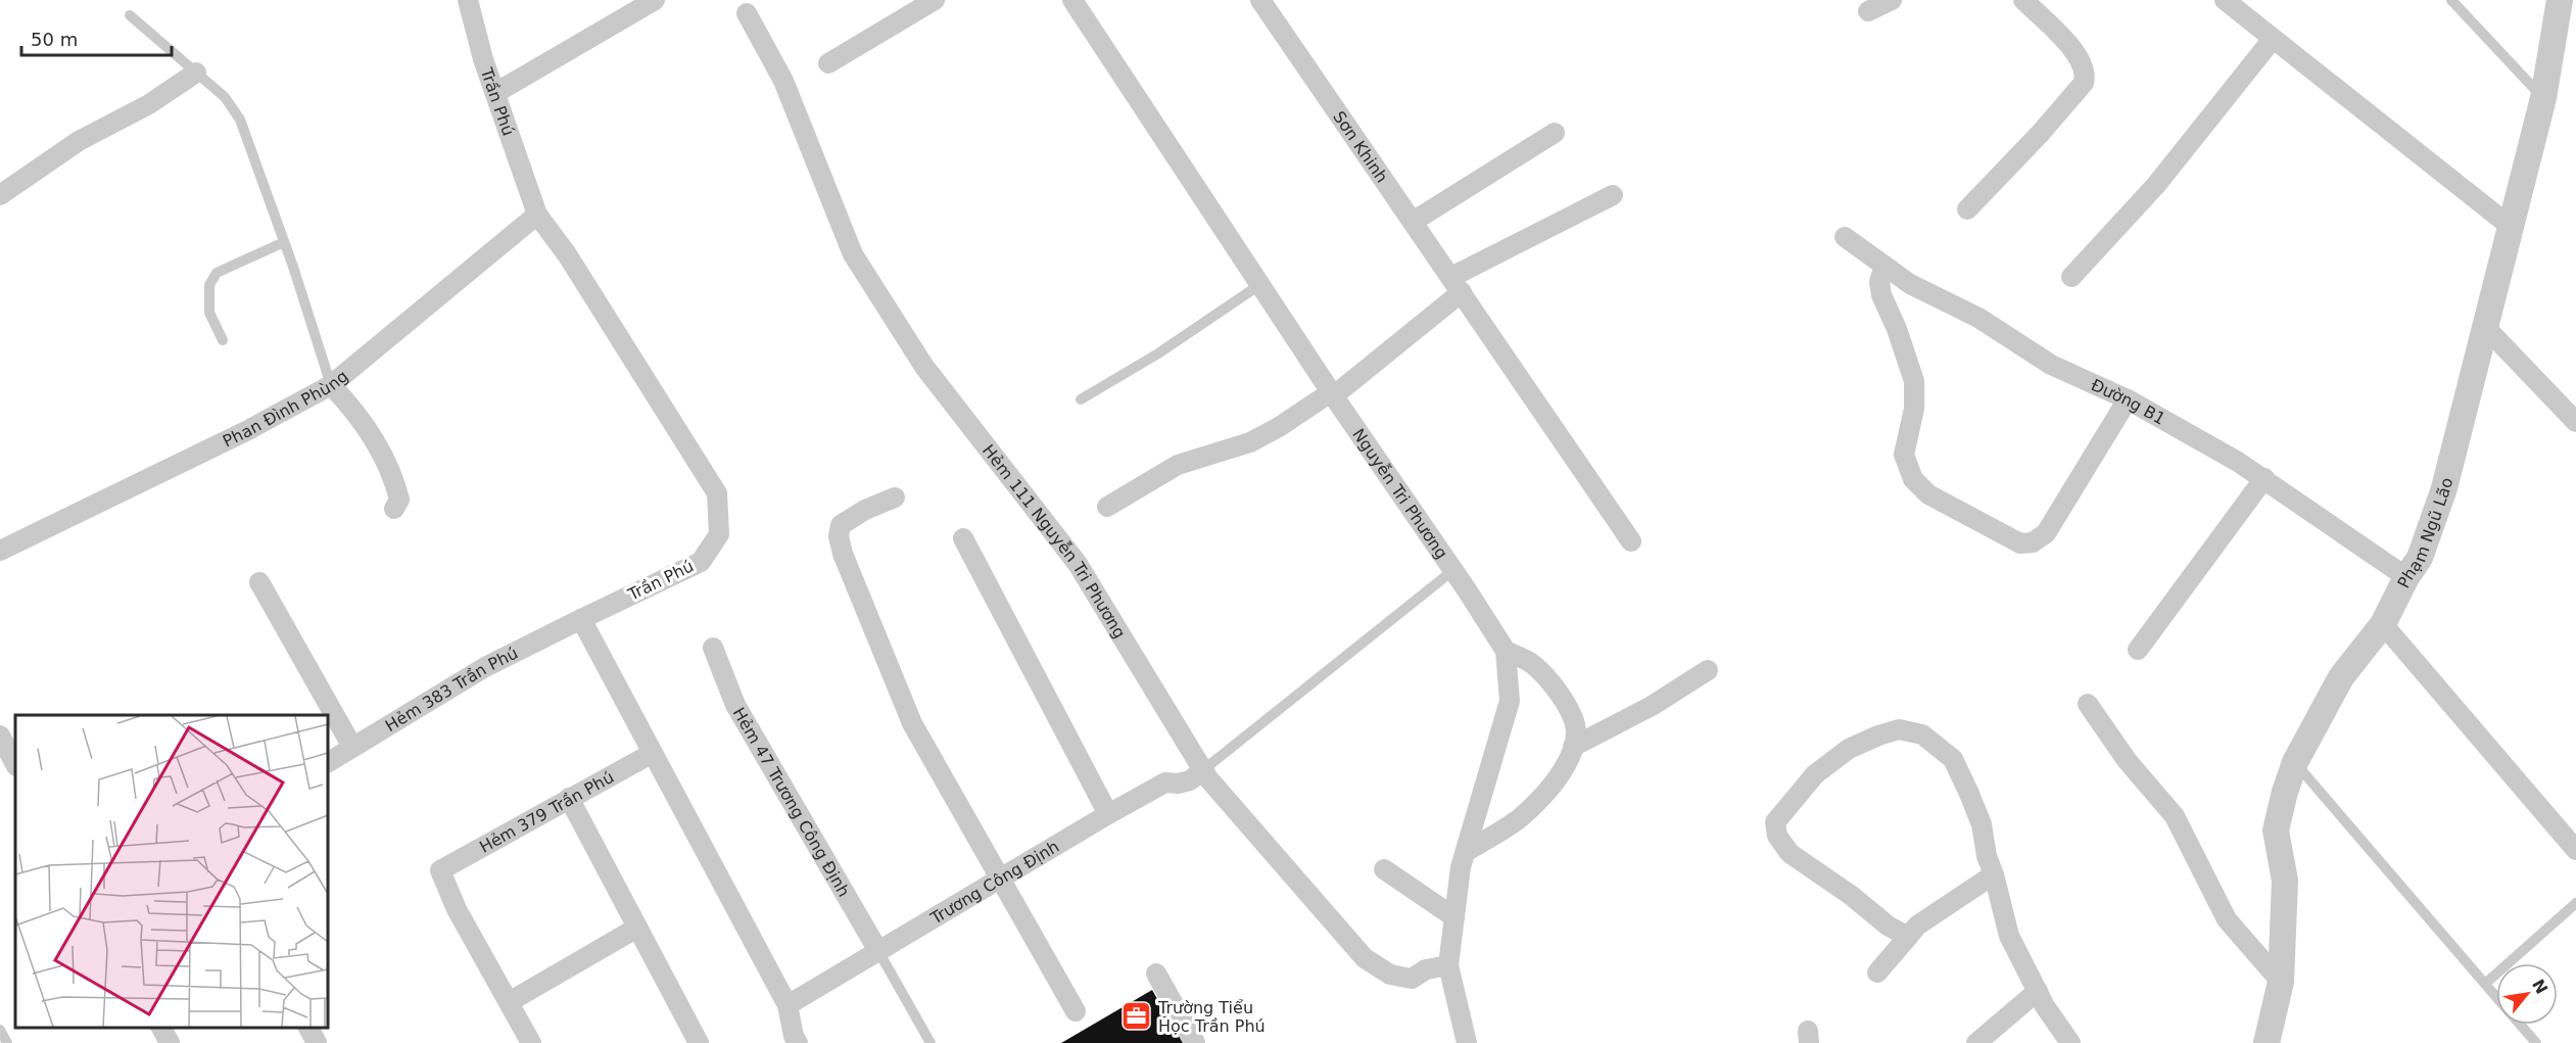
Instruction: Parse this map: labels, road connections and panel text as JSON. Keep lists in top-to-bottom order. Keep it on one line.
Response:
{"streets":{"street":["Trần Phú","Sơn Khinh","Đường B1","Phan Đình Phùng","Nguyễn Tri Phương","Phạm Ngũ Lão","Hẻm 111 Nguyễn Tri Phương","Hẻm 383 Trần Phú","Hẻm 47 Trương Công Định","Hẻm 379 Trần Phú","Trương Công Định"]},"crossings":[["Trần Phú","Phan Đình Phùng"],["Trần Phú","Hẻm 383 Trần Phú"],["Đường B1","Phạm Ngũ Lão"],["Nguyễn Tri Phương","Hẻm 111 Nguyễn Tri Phương"],["Hẻm 111 Nguyễn Tri Phương","Trương Công Định"],["Hẻm 47 Trương Công Định","Trương Công Định"]],"places":{"office":["Trường Tiểu Học Trần Phú"]},"scale_bar":"50 m","north":"top right"}
